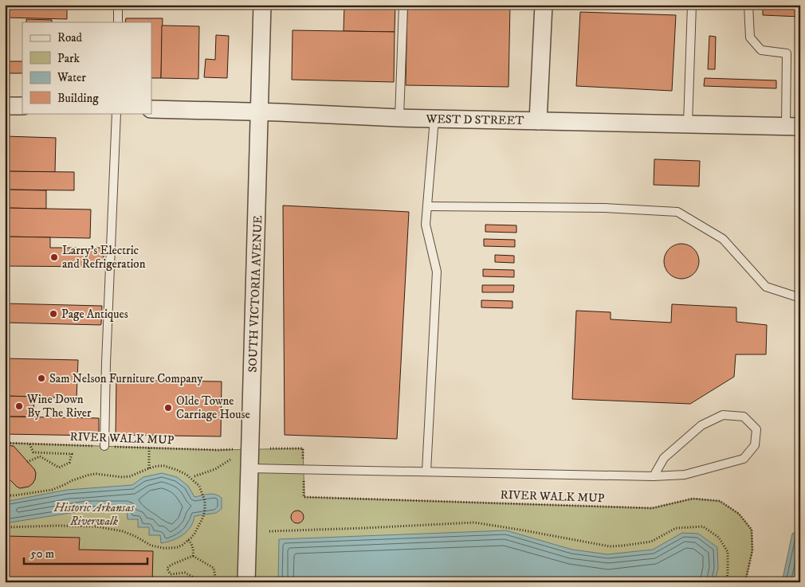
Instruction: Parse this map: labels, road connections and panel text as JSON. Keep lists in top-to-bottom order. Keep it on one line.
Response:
{"streets":{"street":["WEST D STREET","SOUTH VICTORIA AVENUE"],"path":["RIVER WALK MUP"]},"crossings":[["WEST D STREET","SOUTH VICTORIA AVENUE"]],"parks":["Historic Arkansas Riverwalk"],"places":["Larry's Electric and Refrigeration","Page Antiques","Sam Nelson Furniture Company","Wine Down By The River","Olde Towne Carriage House"],"legend":["Road","Park","Water","Building"],"scale_bar":"50 m"}
